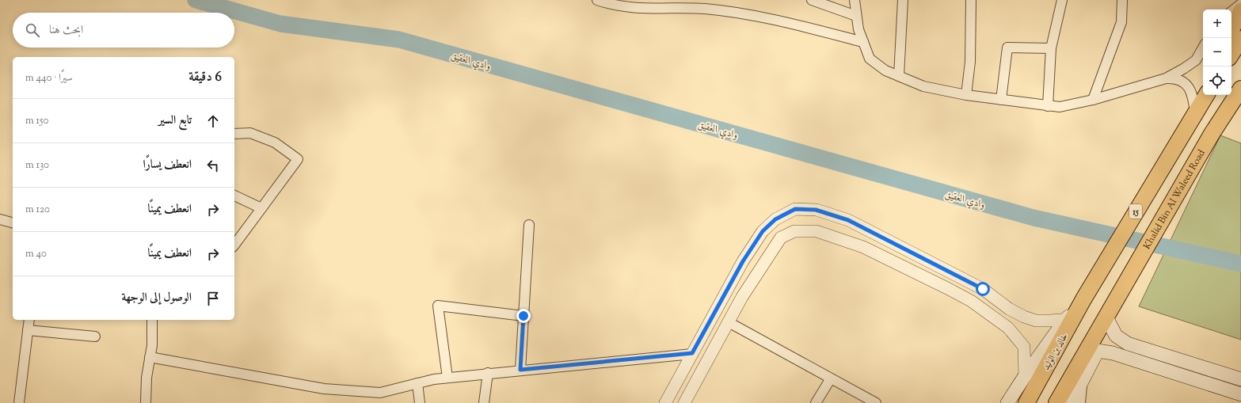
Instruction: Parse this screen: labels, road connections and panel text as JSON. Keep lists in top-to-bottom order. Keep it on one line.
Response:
{"streets":{"highway":["Khalid Bin Al Waleed Road","15","خالد بن الوليد"]},"crossings":[["15","خالد بن الوليد"]],"water":["وادي العقيق"],"page":{"map_buttons":["+","−"],"search":"ابحث هنا","heading":["6 دقيقة","سيرًا · 440 m"],"list":[["تابع السير","150 m"],["انعطف يسارًا","130 m"],["انعطف يمينًا","120 m"],["انعطف يمينًا","40 m"],"الوصول إلى الوجهة"]}}
